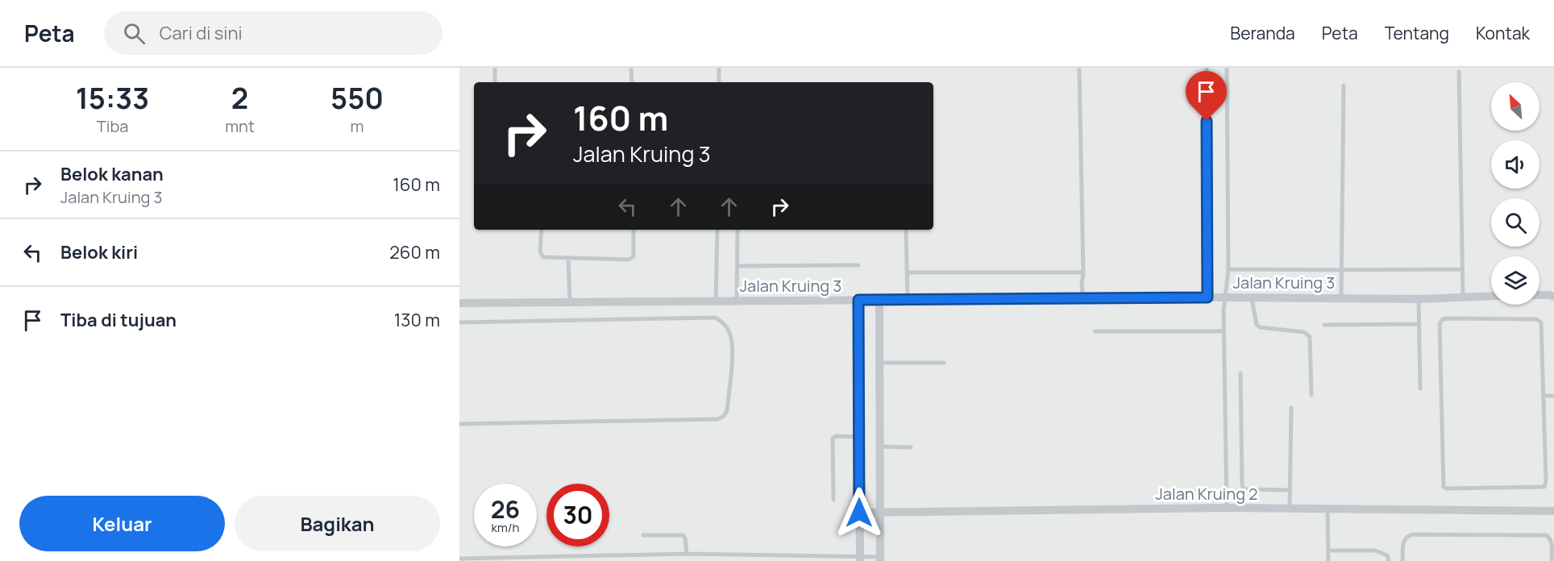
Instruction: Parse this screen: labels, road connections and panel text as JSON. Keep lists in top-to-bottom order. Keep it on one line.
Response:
{"streets":{"street":["Jalan Kruing 3","Jalan Kruing 2"]},"north":"top left","page":{"header":"Peta","search":"Cari di sini","nav":["Beranda","Peta","Tentang","Kontak"],"eta":["15:33","Tiba","2","mnt","550","m"],"turn":["160 m","Jalan Kruing 3"],"list":[{"name":"Belok kanan","note":"Jalan Kruing 3","value":"160 m"},{"name":"Belok kiri","value":"260 m"},{"name":"Tiba di tujuan","value":"130 m"}],"speed":"26 km/h","limit":"30","buttons":["Keluar","Bagikan"]}}
